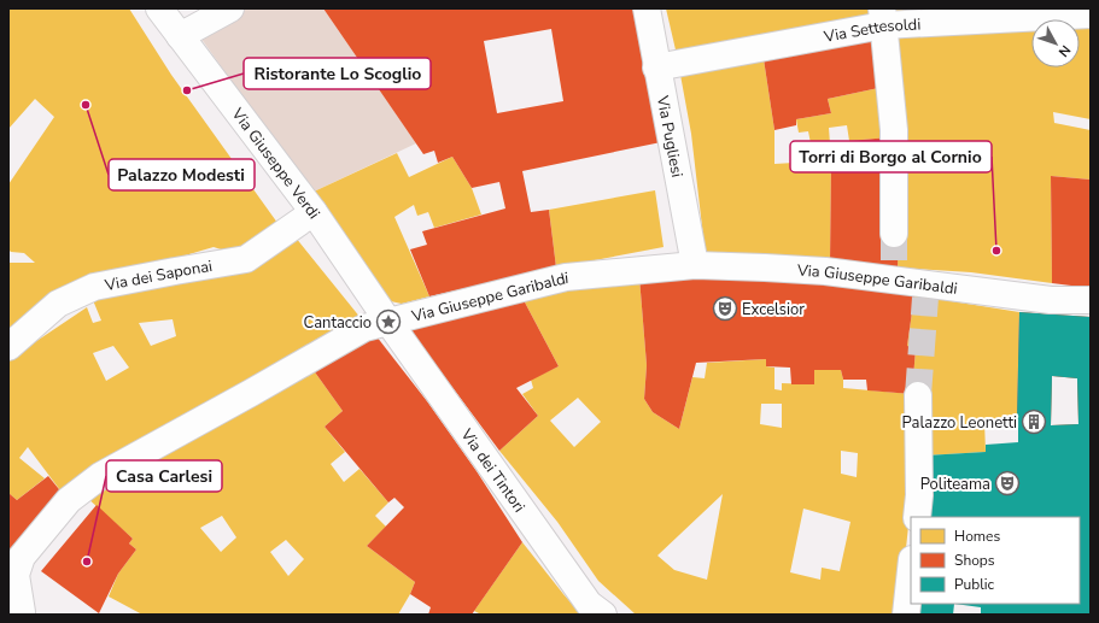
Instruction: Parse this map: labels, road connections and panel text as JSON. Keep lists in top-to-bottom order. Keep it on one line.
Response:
{"streets":{"street":["Via Settesoldi","Via Pugliesi","Via Giuseppe Verdi","Via dei Saponai","Via Giuseppe Garibaldi","Via dei Tintori"]},"crossings":[["Via Settesoldi","Via Pugliesi"],["Via Pugliesi","Via Giuseppe Garibaldi"],["Via Giuseppe Verdi","Via dei Saponai"],["Via Giuseppe Verdi","Via Giuseppe Garibaldi"],["Via Giuseppe Verdi","Via dei Tintori"],["Via Giuseppe Garibaldi","Via dei Tintori"]],"places":{"other":["Ristorante Lo Scoglio","Palazzo Modesti","Torri di Borgo al Cornio","Casa Carlesi"],"theatre":["Excelsior","Politeama"],"place":["Cantaccio"],"building":["Palazzo Leonetti"]},"legend":["Homes","Shops","Public"],"north":"bottom right"}
